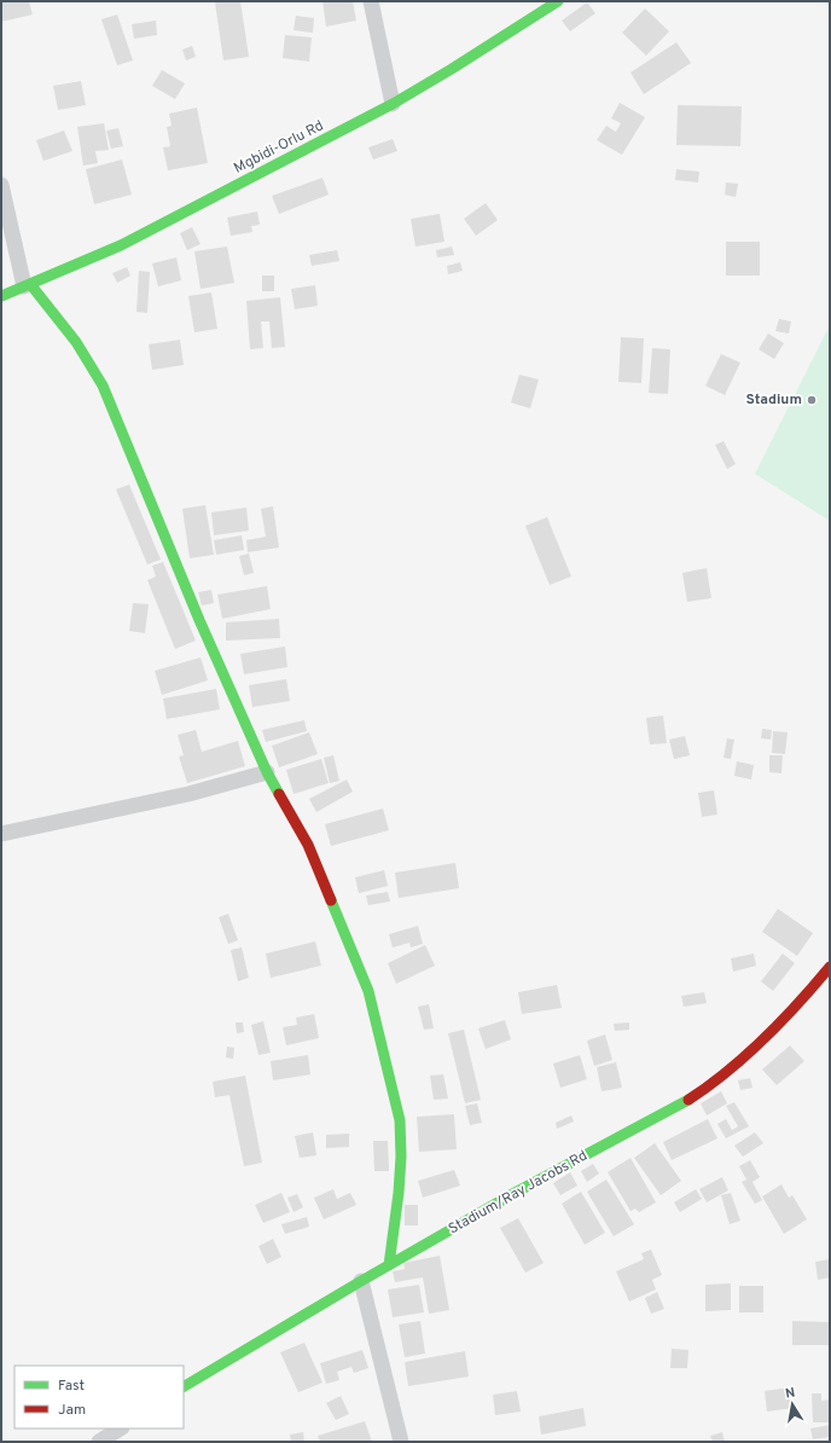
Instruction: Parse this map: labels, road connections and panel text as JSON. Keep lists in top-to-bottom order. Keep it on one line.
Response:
{"streets":{"street":["Mgbidi-Orlu Rd","Stadium/Ray Jacobs Rd"]},"places":["Stadium"],"legend":["Fast","Jam"],"north":"top"}
